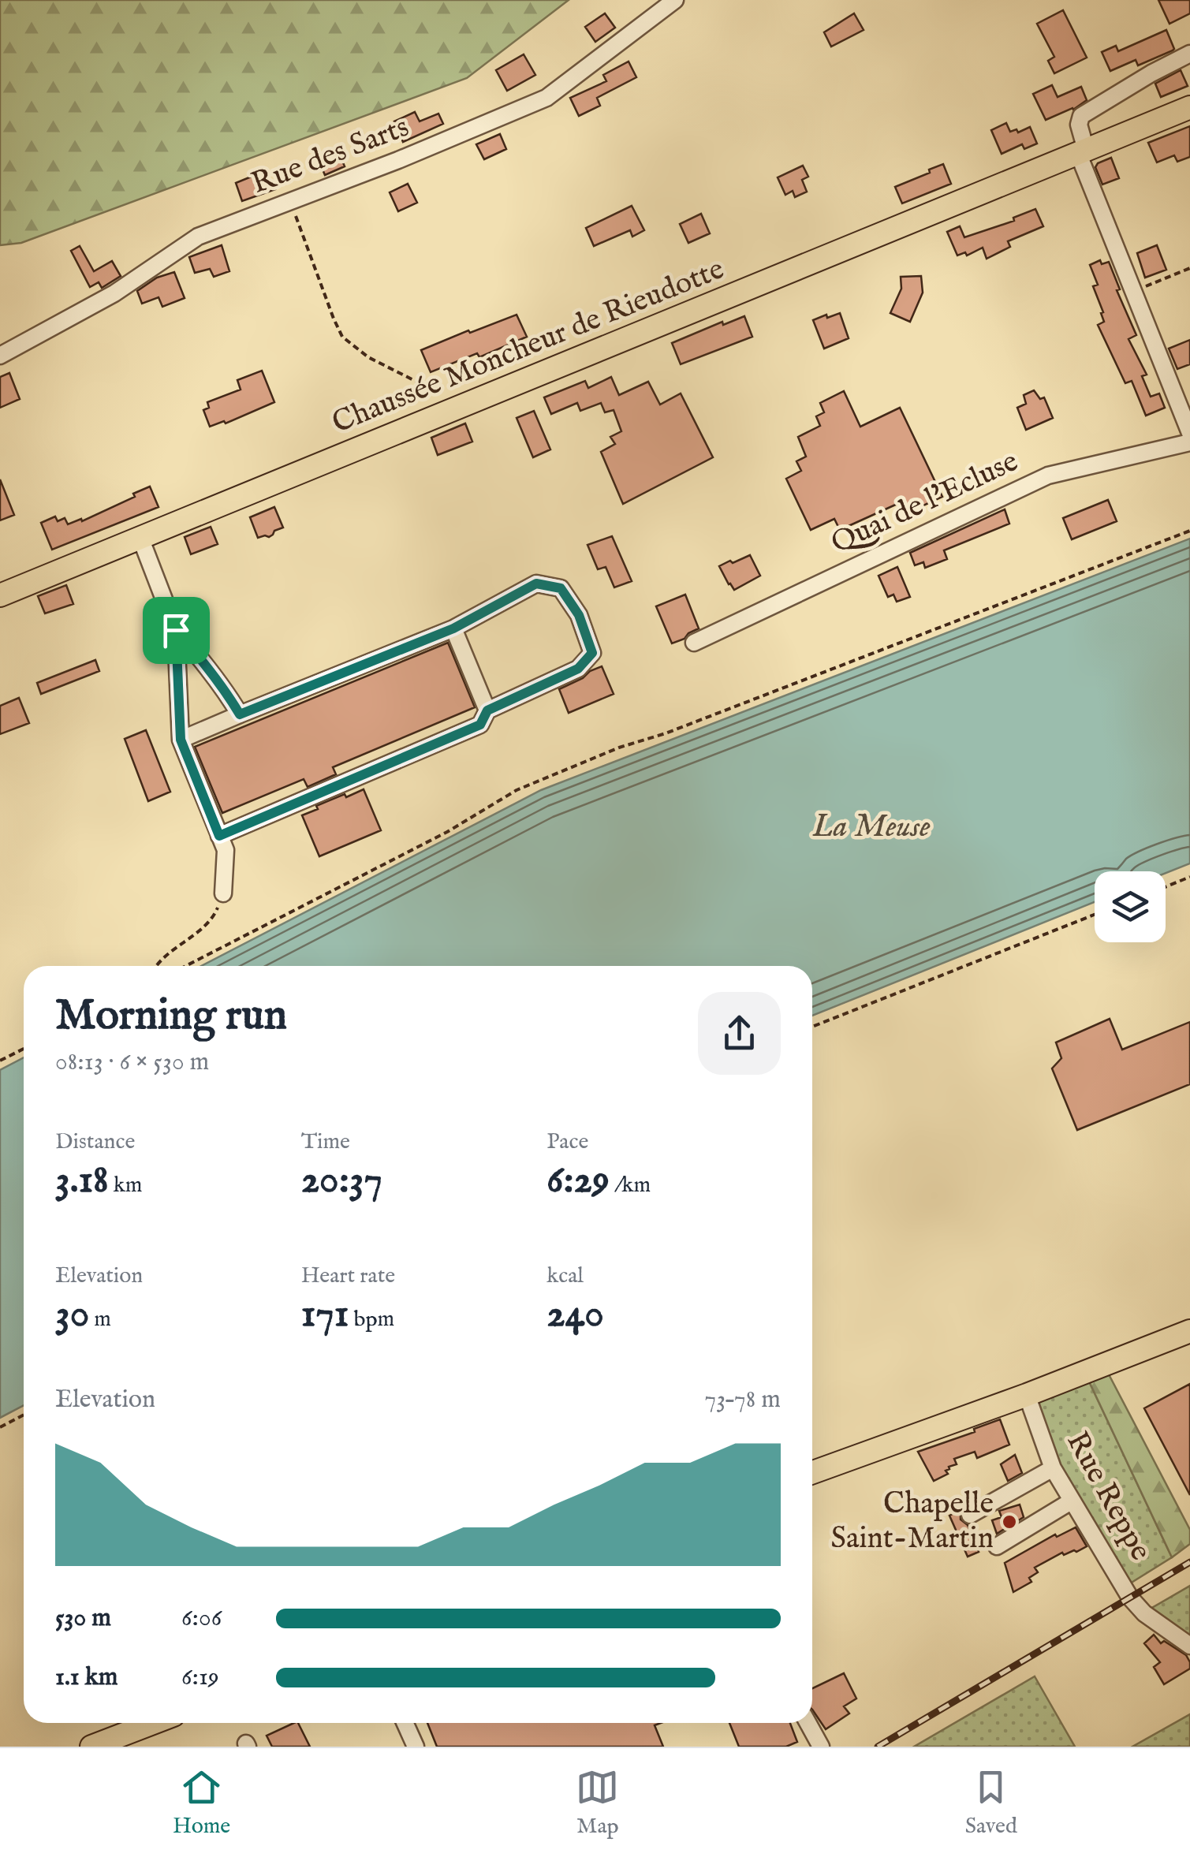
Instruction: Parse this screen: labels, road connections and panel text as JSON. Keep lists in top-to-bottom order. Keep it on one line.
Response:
{"streets":{"main road":["Chaussée Moncheur de Rieudotte"],"street":["Rue des Sarts","Quai de l'Ecluse","Rue Reppe"]},"water":["La Meuse"],"places":["Chapelle Saint-Martin"],"page":{"heading":["Morning run","08:13 · 6 × 530 m"],"stats":[["Distance","3.18 km"],["Time","20:37"],["Pace","6:29 /km"],["Elevation","30 m"],["Heart rate","171 bpm"],["kcal","240"]],"chart":["Elevation","73–78 m"],"list":[{"name":"530 m","note":"6:06"},{"name":"1.1 km","note":"6:19"}],"tabs":["Home","Map","Saved"]}}
